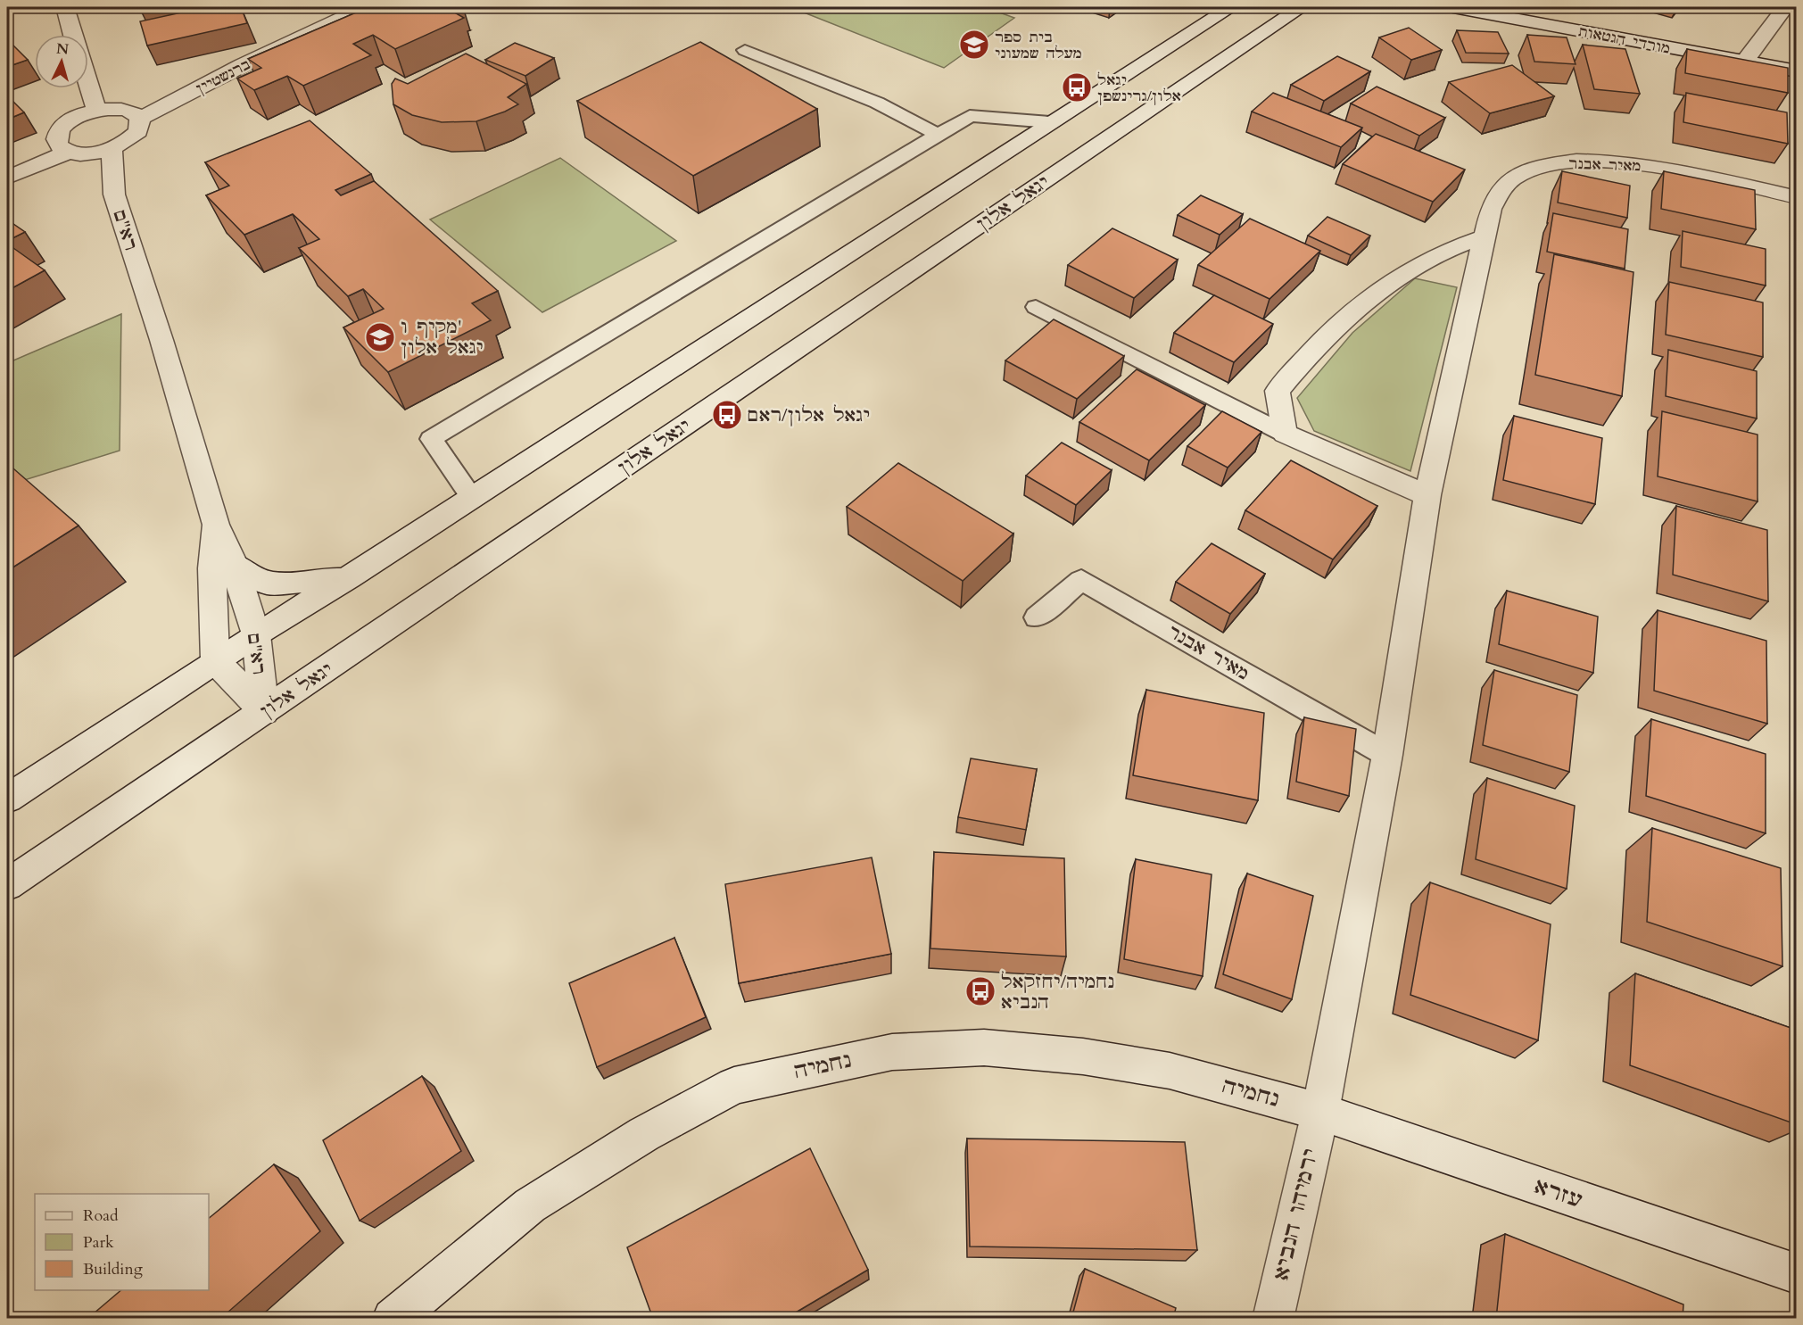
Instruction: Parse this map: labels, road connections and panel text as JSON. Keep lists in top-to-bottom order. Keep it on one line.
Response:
{"streets":{"street":["מורדי הגטאות","ברנשטיין","מאיר אבנר","יגאל אלון","רא\"ם","נחמיה","עזרא","ירמיהו הנביא"]},"crossings":[["מאיר אבנר","נחמיה"],["מאיר אבנר","עזרא"],["מאיר אבנר","ירמיהו הנביא"],["יגאל אלון","רא\"ם"],["נחמיה","עזרא"],["נחמיה","ירמיהו הנביא"],["עזרא","ירמיהו הנביא"]],"places":{"school or university":["בית ספר מעלה שמעוני","מקיף ו' יגאל אלון"],"bus stop":["יגאל אלון/גרינשפן","יגאל אלון/ראם","נחמיה/יחזקאל הנביא"]},"legend":["Road","Park","Building"],"north":"top"}
